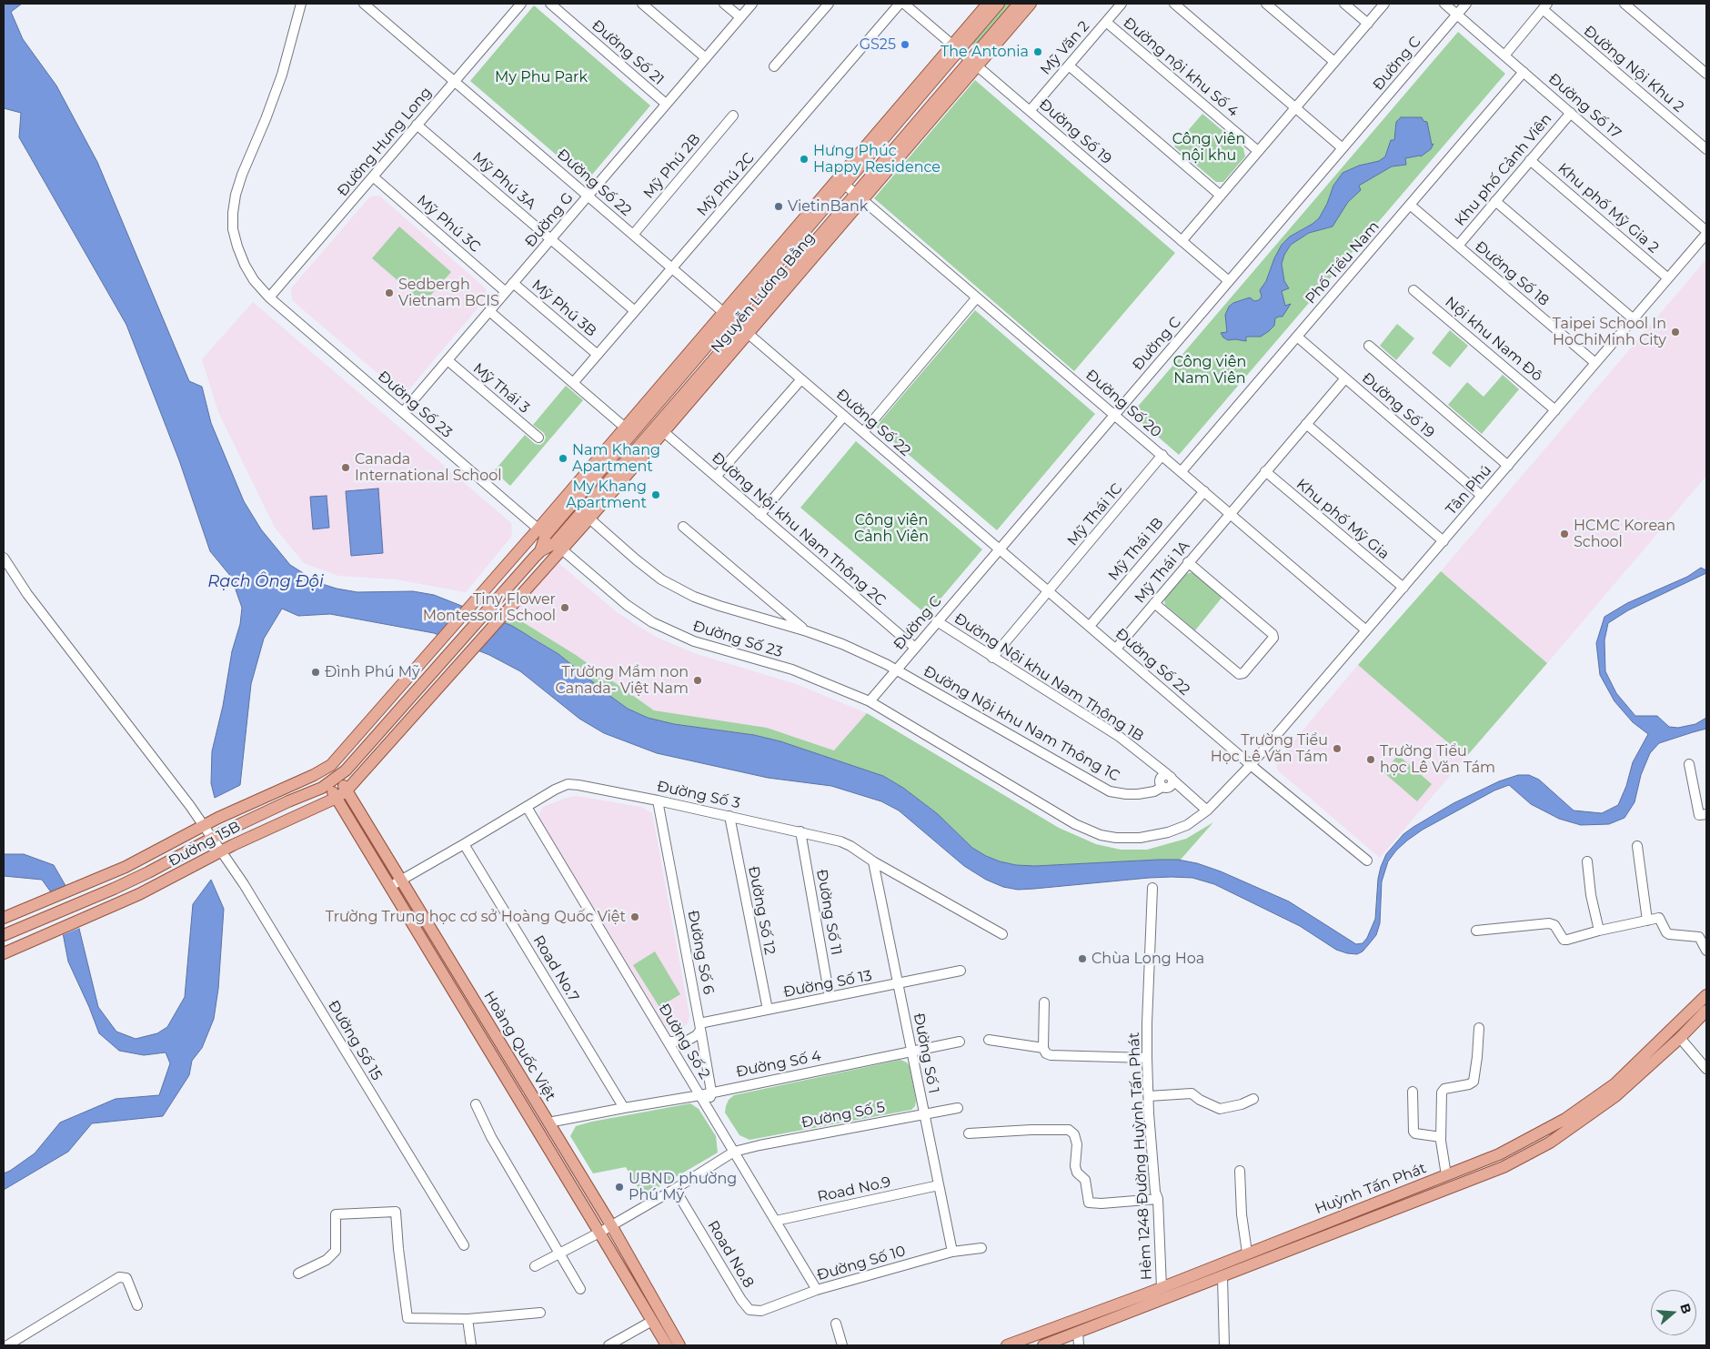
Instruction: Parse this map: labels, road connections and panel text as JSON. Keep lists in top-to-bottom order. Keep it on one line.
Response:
{"streets":{"main road":["Nguyễn Lương Bằng","Đường 15B","Hoàng Quốc Việt","Huỳnh Tấn Phát"],"street":["Mỹ Văn 2","Đường Số 21","Đường C","Đường nội khu Số 4","Đường Nội Khu 2","Đường Số 17","Đường Số 19","Đường Hưng Long","Mỹ Phú 2B","Khu phố Cảnh Viên","Mỹ Phú 3A","Đường Số 22","Mỹ Phú 2C","Khu phố Mỹ Gia 2","Đường G","Mỹ Phú 3C","Phố Tiểu Nam","Đường Số 18","Mỹ Phú 3B","Nội khu Nam Đô","Mỹ Thái 3","Đường Số 20","Đường Số 23","Tân Phú","Mỹ Thái 1C","Khu phố Mỹ Gia","Đường Nội khu Nam Thông 2C","Mỹ Thái 1B","Mỹ Thái 1A","Đường Nội khu Nam Thông 1B","Đường Nội khu Nam Thông 1C","Đường Số 3","Đường Số 12","Đường Số 11","Đường Số 6","Road No.7","Đường Số 13","Đường Số 15","Đường Số 2","Đường Số 1","Đường Số 4","Đường Số 5","Hẻm 1248 Đường Huỳnh Tấn Phát","Road No.9","Road No.8","Đường Số 10"]},"crossings":[["Mỹ Văn 2","Đường nội khu Số 4"],["Mỹ Văn 2","Đường Số 19"],["Đường Số 21","Đường G"],["Đường C","Đường Số 17"],["Đường C","Đường Số 19"],["Đường C","Đường Số 22"],["Đường C","Đường Số 20"],["Đường C","Đường Số 23"],["Đường C","Đường Nội khu Nam Thông 2C"],["Đường C","Đường Nội khu Nam Thông 1B"],["Đường C","Đường Nội khu Nam Thông 1C"],["Đường Số 17","Khu phố Cảnh Viên"],["Đường Số 17","Phố Tiểu Nam"],["Đường Số 17","Tân Phú"],["Đường Số 19","Phố Tiểu Nam"],["Đường Số 19","Nguyễn Lương Bằng"],["Đường Số 19","Tân Phú"],["Đường Hưng Long","Mỹ Phú 3A"],["Đường Hưng Long","Đường Số 22"],["Đường Hưng Long","Mỹ Phú 3C"],["Đường Hưng Long","Đường Số 23"],["Mỹ Phú 2B","Đường Số 22"],["Khu phố Cảnh Viên","Khu phố Mỹ Gia 2"],["Khu phố Cảnh Viên","Đường Số 18"],["Mỹ Phú 3A","Mỹ Phú 2C"],["Mỹ Phú 3A","Đường G"],["Đường Số 22","Mỹ Phú 2C"],["Đường Số 22","Đường G"],["Đường Số 22","Nguyễn Lương Bằng"],["Đường Số 22","Đường Số 23"],["Đường Số 22","Tân Phú"],["Đường Số 22","Mỹ Thái 1C"],["Đường Số 22","Mỹ Thái 1B"],["Đường Số 22","Mỹ Thái 1A"],["Mỹ Phú 2C","Mỹ Phú 3B"],["Khu phố Mỹ Gia 2","Tân Phú"],["Đường G","Mỹ Phú 3C"],["Đường G","Mỹ Phú 3B"],["Đường G","Mỹ Thái 3"],["Đường G","Đường Số 23"],["Phố Tiểu Nam","Đường Số 18"],["Phố Tiểu Nam","Đường Số 20"],["Đường Số 18","Tân Phú"],["Nguyễn Lương Bằng","Đường Số 20"],["Nguyễn Lương Bằng","Đường Số 23"],["Nguyễn Lương Bằng","Đường Nội khu Nam Thông 2C"],["Nguyễn Lương Bằng","Đường Nội khu Nam Thông 1C"],["Nguyễn Lương Bằng","Đường 15B"],["Nguyễn Lương Bằng","Hoàng Quốc Việt"],["Nội khu Nam Đô","Tân Phú"],["Đường Số 20","Tân Phú"],["Đường Số 20","Mỹ Thái 1C"],["Đường Số 20","Mỹ Thái 1B"],["Đường Số 20","Mỹ Thái 1A"],["Đường Số 23","Tân Phú"],["Đường Số 23","Đường Nội khu Nam Thông 1B"],["Tân Phú","Khu phố Mỹ Gia"],["Mỹ Thái 1C","Đường Nội khu Nam Thông 1B"],["Đường Nội khu Nam Thông 1B","Đường Nội khu Nam Thông 1C"],["Đường Số 3","Đường Số 12"],["Đường Số 3","Đường Số 11"],["Đường Số 3","Đường Số 6"],["Đường Số 3","Road No.7"],["Đường Số 3","Đường Số 2"],["Đường Số 3","Hoàng Quốc Việt"],["Đường Số 3","Đường Số 1"],["Đường 15B","Đường Số 15"],["Đường 15B","Hoàng Quốc Việt"],["Đường Số 12","Đường Số 13"],["Đường Số 11","Đường Số 13"],["Đường Số 6","Đường Số 13"],["Đường Số 6","Đường Số 2"],["Đường Số 6","Đường Số 4"],["Road No.7","Đường Số 4"],["Đường Số 13","Đường Số 1"],["Đường Số 2","Đường Số 4"],["Đường Số 2","Đường Số 5"],["Đường Số 2","Road No.9"],["Đường Số 2","Đường Số 10"],["Hoàng Quốc Việt","Đường Số 4"],["Hoàng Quốc Việt","Đường Số 5"],["Đường Số 1","Đường Số 4"],["Đường Số 1","Đường Số 5"],["Đường Số 1","Road No.9"],["Đường Số 1","Đường Số 10"],["Đường Số 5","Road No.8"],["Hẻm 1248 Đường Huỳnh Tấn Phát","Huỳnh Tấn Phát"],["Road No.8","Đường Số 10"]],"water":["Rạch Ông Đội"],"parks":["My Phu Park","Công viên nội khu","Công viên Nam Viên","Công viên Cảnh Viên"],"places":["GS25","The Antonia","Hưng Phúc Happy Residence","VietinBank","Sedbergh Vietnam BCIS","Taipei School In HoChiMinh City","Nam Khang Apartment","Canada International School","My Khang Apartment","HCMC Korean School","Tiny Flower Montessori School","Đình Phú Mỹ","Trường Mầm non Canada- Việt Nam","Trường Tiểu Học Lê Văn Tám","Trường Tiểu học Lê Văn Tám","Trường Trung học cơ sở Hoàng Quốc Việt","Chùa Long Hoa","UBND phường Phú Mỹ"],"north":"right"}
